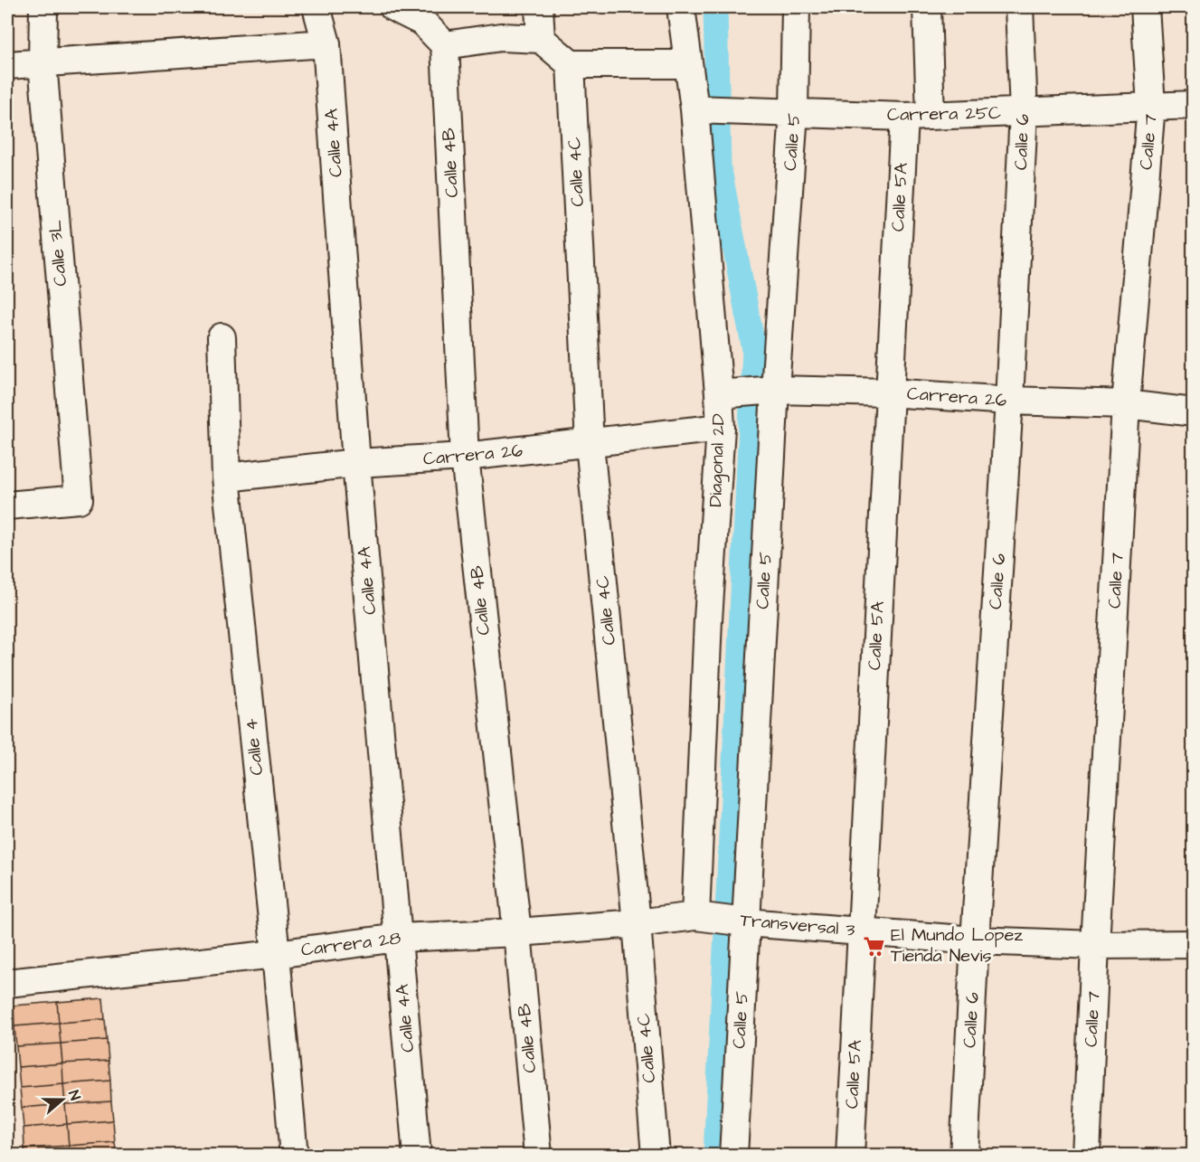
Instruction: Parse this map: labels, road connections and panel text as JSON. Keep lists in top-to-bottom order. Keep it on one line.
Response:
{"streets":{"street":["Carrera 25C","Calle 5","Calle 6","Calle 7","Calle 4A","Calle 4B","Calle 4C","Calle 5A","Calle 3L","Carrera 26","Diagonal 2D","Calle 4","Transversal 3","Carrera 28"]},"crossings":[["Carrera 25C","Calle 5"],["Carrera 25C","Calle 6"],["Carrera 25C","Calle 7"],["Carrera 25C","Calle 5A"],["Carrera 25C","Diagonal 2D"],["Calle 5","Carrera 26"],["Calle 5","Diagonal 2D"],["Calle 5","Transversal 3"],["Calle 5","Carrera 28"],["Calle 6","Carrera 26"],["Calle 6","Transversal 3"],["Calle 7","Carrera 26"],["Calle 7","Transversal 3"],["Calle 4A","Carrera 26"],["Calle 4A","Carrera 28"],["Calle 4B","Carrera 26"],["Calle 4B","Carrera 28"],["Calle 4C","Carrera 26"],["Calle 4C","Carrera 28"],["Calle 5A","Carrera 26"],["Calle 5A","Transversal 3"],["Carrera 26","Diagonal 2D"],["Carrera 26","Calle 4"],["Diagonal 2D","Transversal 3"],["Diagonal 2D","Carrera 28"],["Calle 4","Carrera 28"],["Transversal 3","Carrera 28"]],"places":{"supermarket":["El Mundo Lopez Tienda Nevis"]},"north":"right"}
